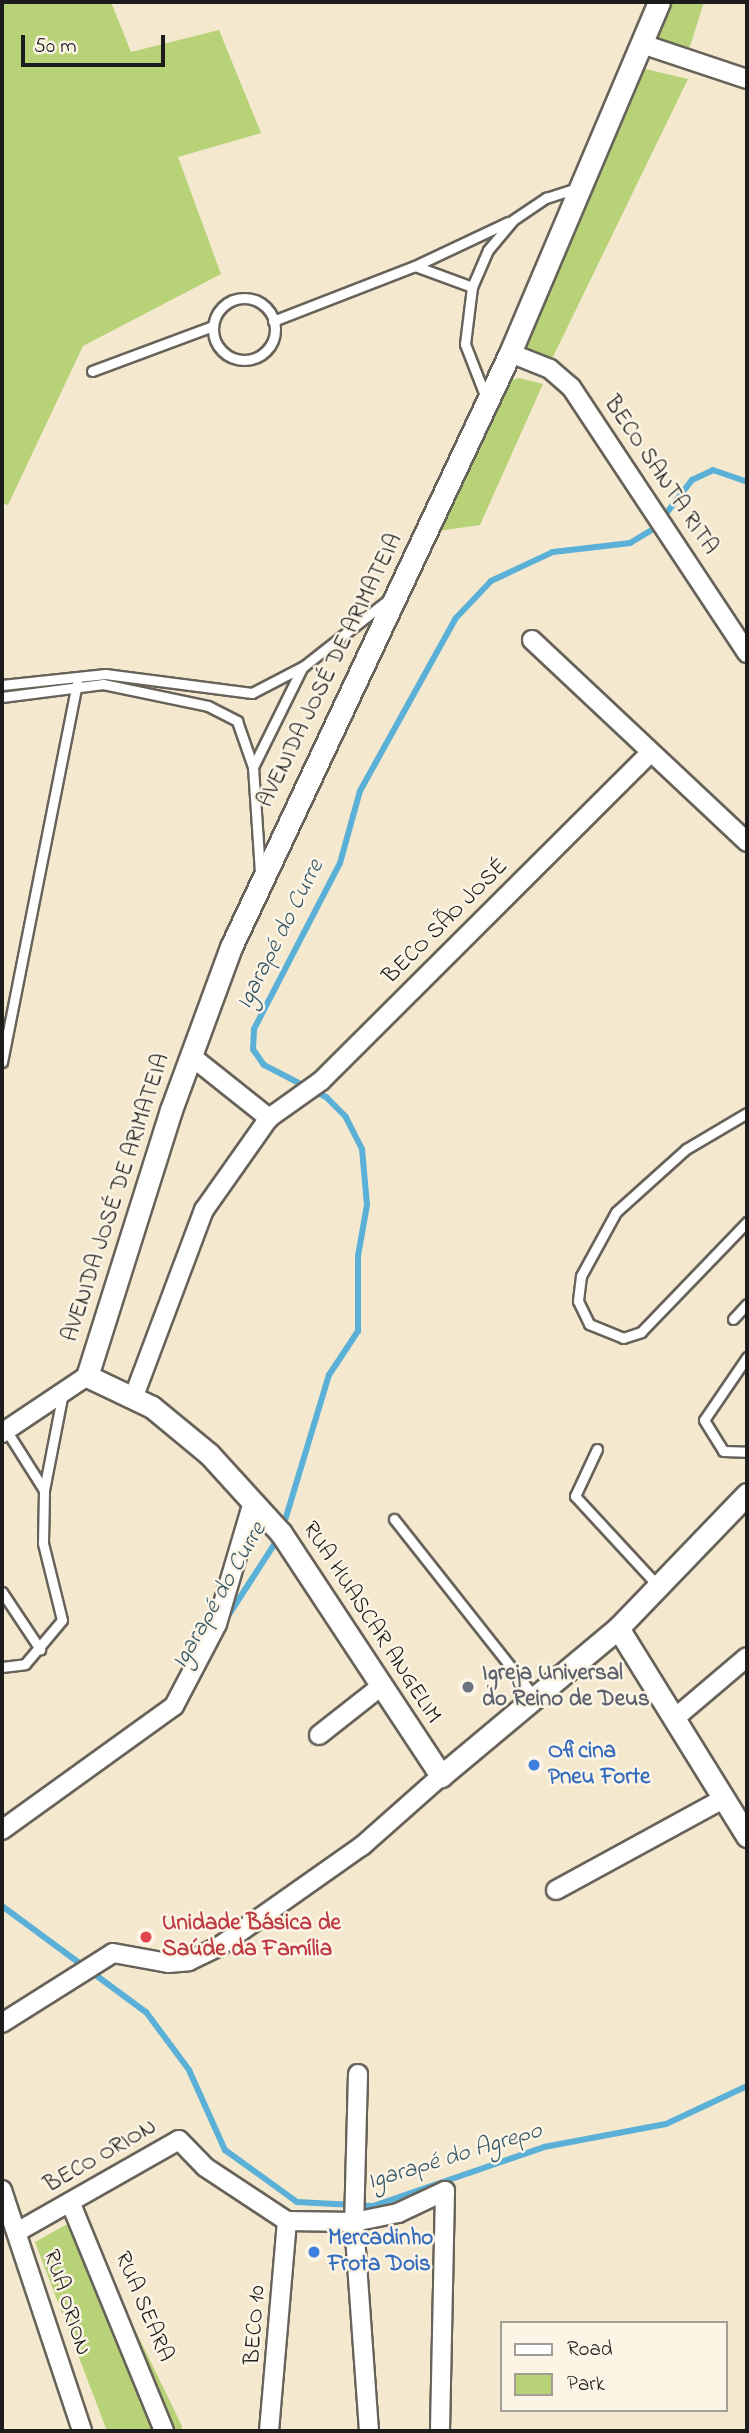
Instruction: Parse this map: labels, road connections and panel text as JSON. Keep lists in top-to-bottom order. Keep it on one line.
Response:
{"streets":{"street":["BECO SANTA RITA","AVENIDA JOSÉ DE ARIMATEIA","BECO SÃO JOSÉ","RUA HUASCAR ANGELIM","BECO ORION","RUA ORION","RUA SEARA","BECO 10"]},"crossings":[["BECO SANTA RITA","AVENIDA JOSÉ DE ARIMATEIA"],["AVENIDA JOSÉ DE ARIMATEIA","RUA HUASCAR ANGELIM"],["BECO SÃO JOSÉ","RUA HUASCAR ANGELIM"],["BECO ORION","RUA ORION"],["BECO ORION","RUA SEARA"],["BECO ORION","BECO 10"]],"water":["Igarapé do Curre","Igarapé do Agrepo"],"places":["Igreja Universal do Reino de Deus","Oficina Pneu Forte","Unidade Básica de Saúde da Família","Mercadinho Frota Dois"],"legend":["Road","Park"],"scale_bar":"50 m"}
